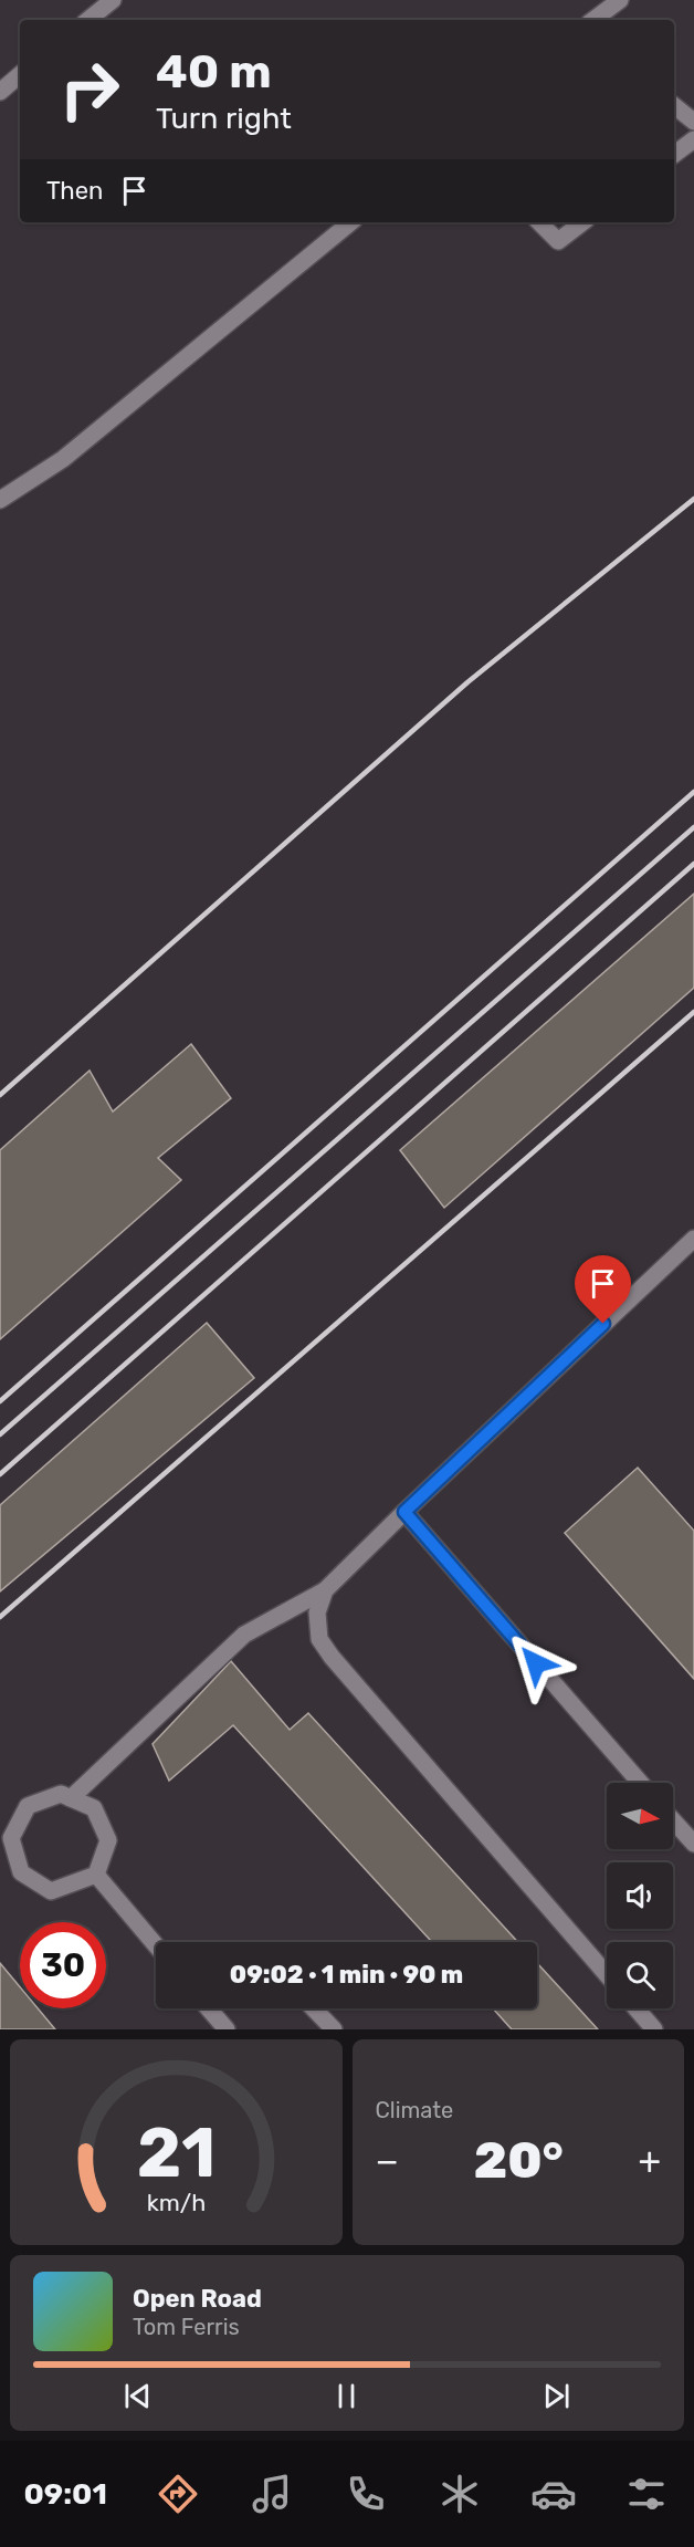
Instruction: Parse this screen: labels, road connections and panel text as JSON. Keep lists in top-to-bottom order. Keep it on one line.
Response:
{"north":"right","page":{"turn":["40 m","Turn right"],"then":"Then","limit":"30","trip":"09:02 · 1 min · 90 m","tile":"Climate","heat":["−","20°","+"],"song":["Open Road","Tom Ferris"],"tabs":"09:01","gauge":["21","km/h"]}}
